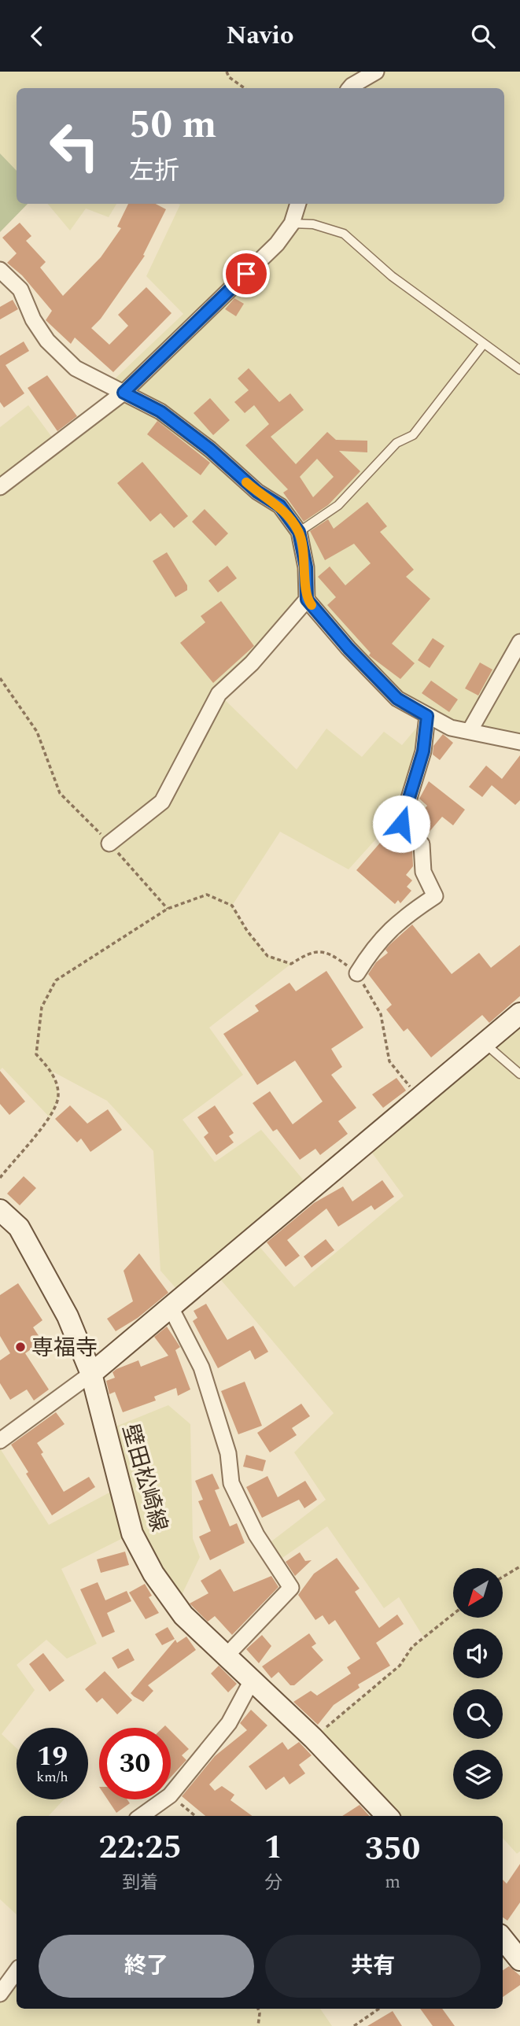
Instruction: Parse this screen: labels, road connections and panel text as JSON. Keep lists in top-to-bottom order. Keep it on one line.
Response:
{"streets":{"main road":["壁田松崎線"]},"places":["専福寺"],"north":"bottom left","page":{"header":"Navio","turn":["50 m","左折"],"speed":"19 km/h","limit":"30","eta":["22:25","到着","1","分","350","m"],"buttons":["終了","共有"]}}
